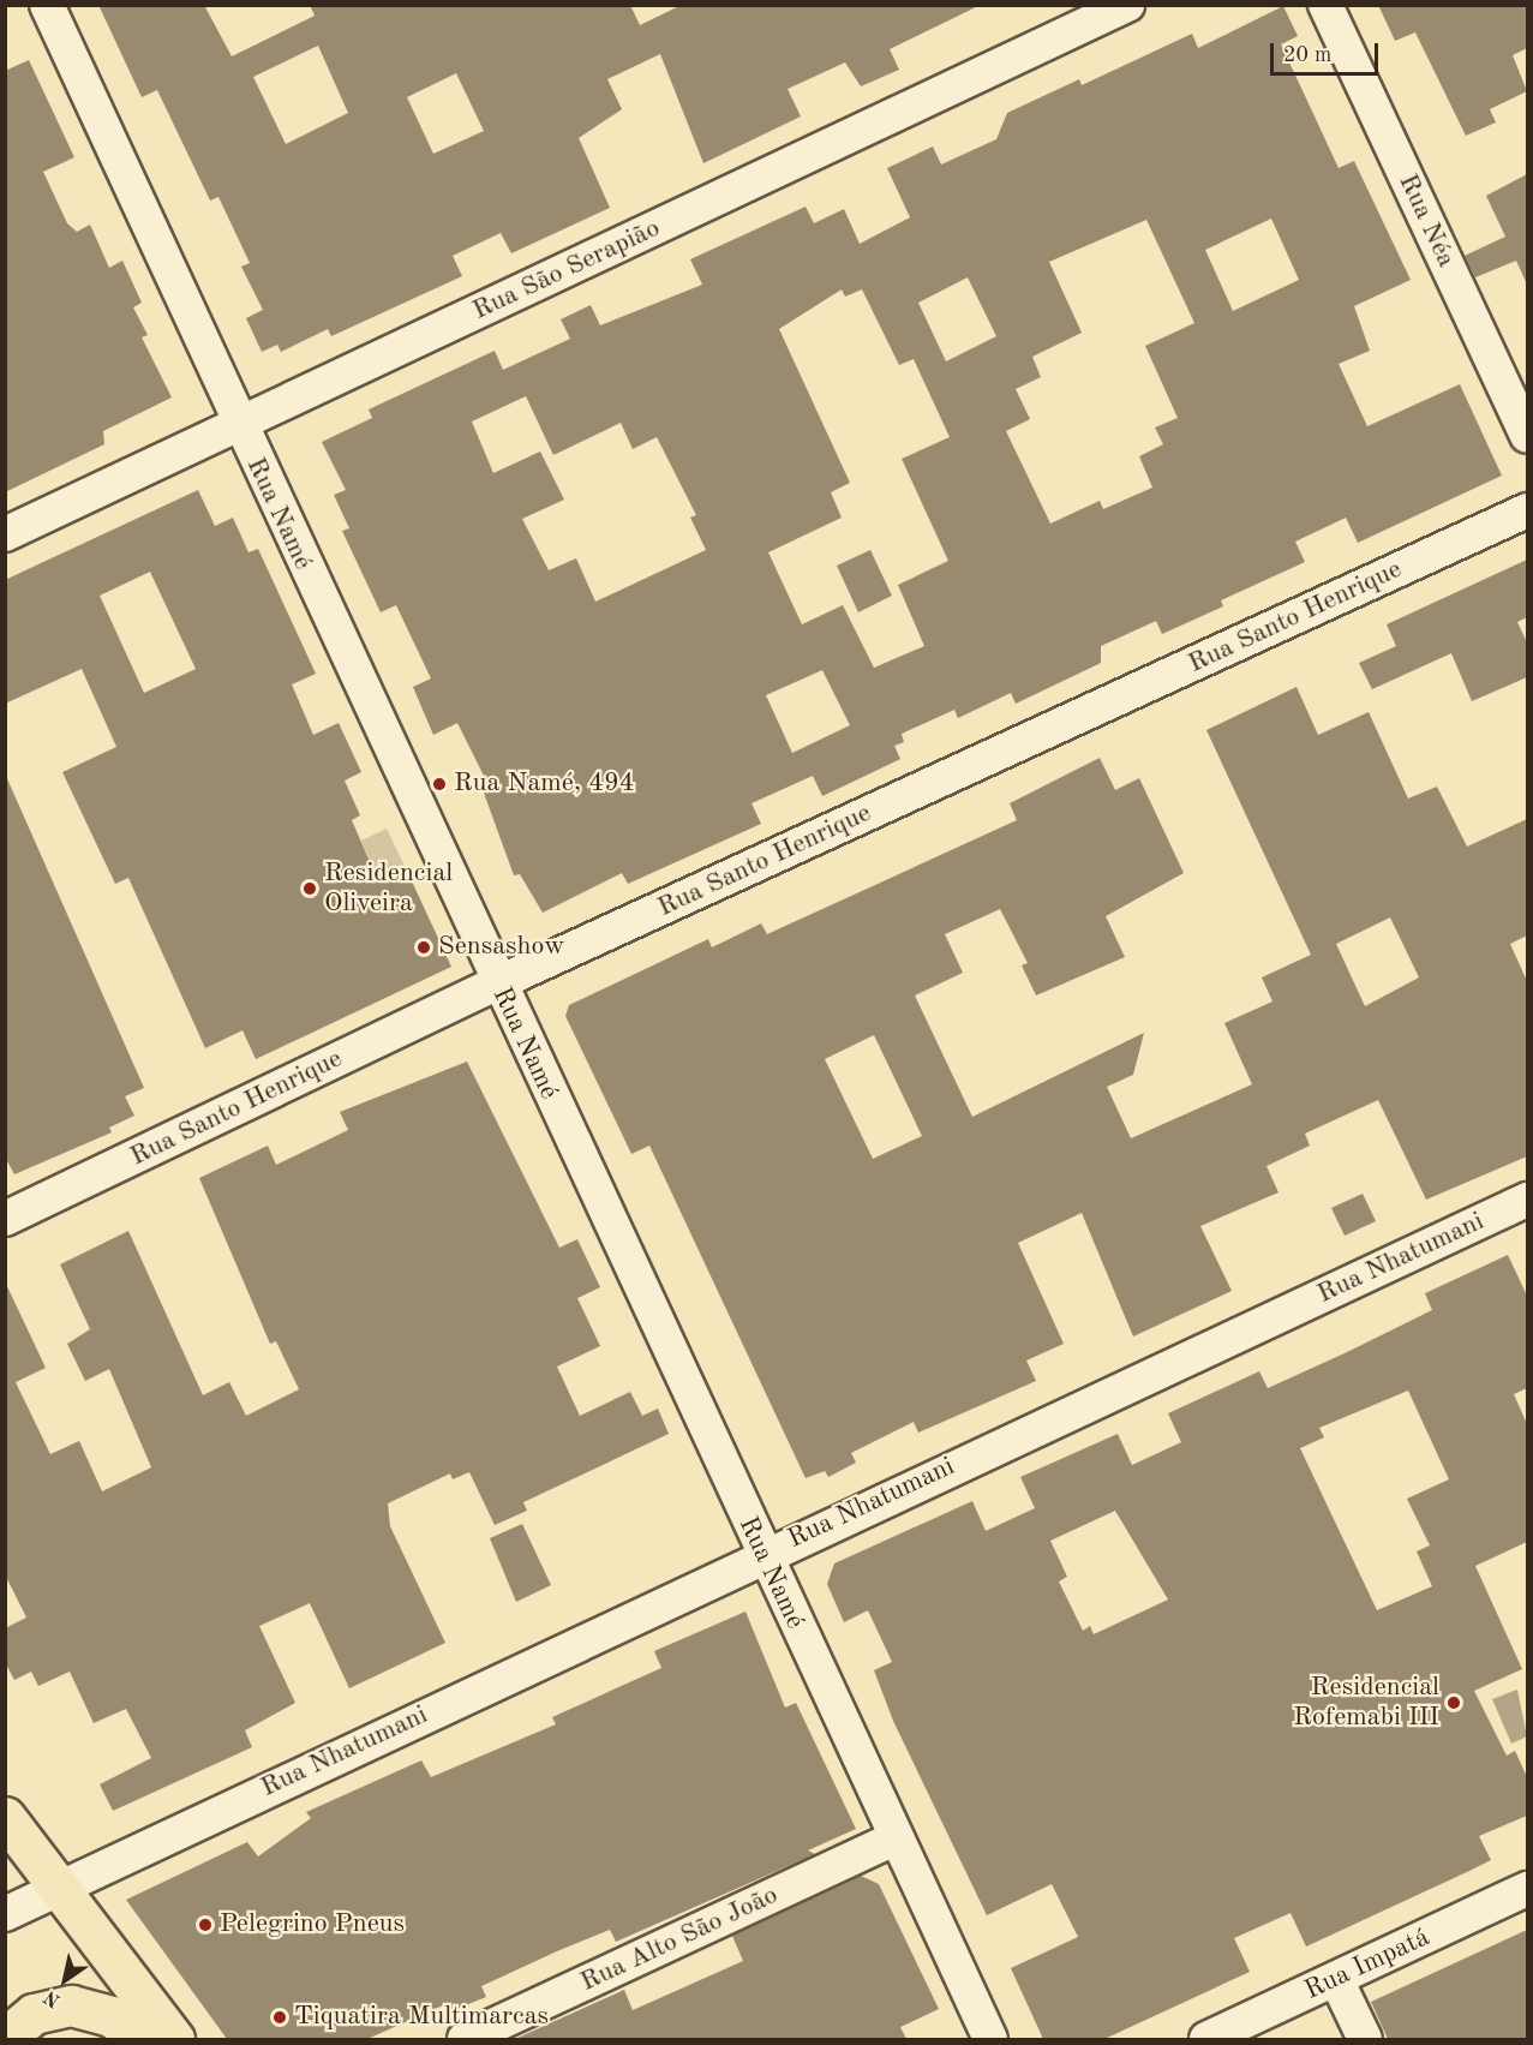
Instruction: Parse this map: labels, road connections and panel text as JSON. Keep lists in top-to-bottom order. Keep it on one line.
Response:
{"streets":{"street":["Rua Néa","Rua São Serapião","Rua Namé","Rua Santo Henrique","Rua Nhatumani","Rua Alto São João","Rua Impatá"]},"crossings":[["Rua São Serapião","Rua Namé"],["Rua Namé","Rua Santo Henrique"],["Rua Namé","Rua Nhatumani"],["Rua Namé","Rua Alto São João"]],"places":["Rua Namé, 494","Residencial Oliveira","Sensashow","Residencial Rofemabi III","Pelegrino Pneus","Tiquatira Multimarcas"],"scale_bar":"20 m","north":"bottom left"}
